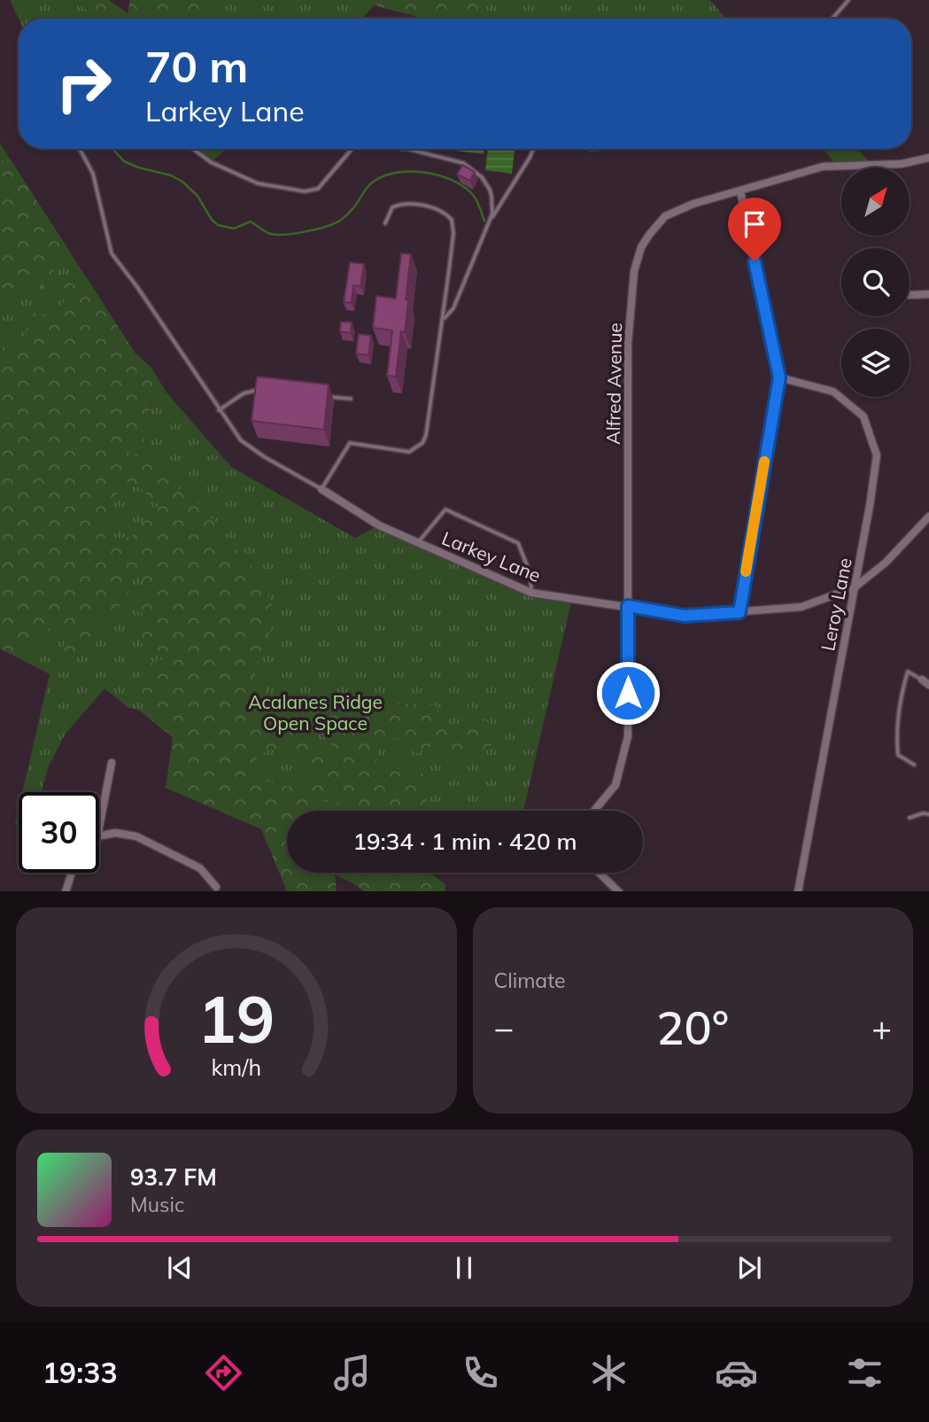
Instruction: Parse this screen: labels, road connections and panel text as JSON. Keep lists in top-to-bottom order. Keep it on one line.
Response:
{"streets":{"street":["Alfred Avenue","Larkey Lane","Leroy Lane"]},"crossings":[["Alfred Avenue","Larkey Lane"],["Larkey Lane","Leroy Lane"]],"parks":["Acalanes Ridge Open Space"],"north":"top right","page":{"turn":["70 m","Larkey Lane"],"limit":"30","trip":"19:34 · 1 min · 420 m","tile":"Climate","heat":["−","20°","+"],"song":["93.7 FM","Music"],"tabs":"19:33","gauge":["19","km/h"]}}
